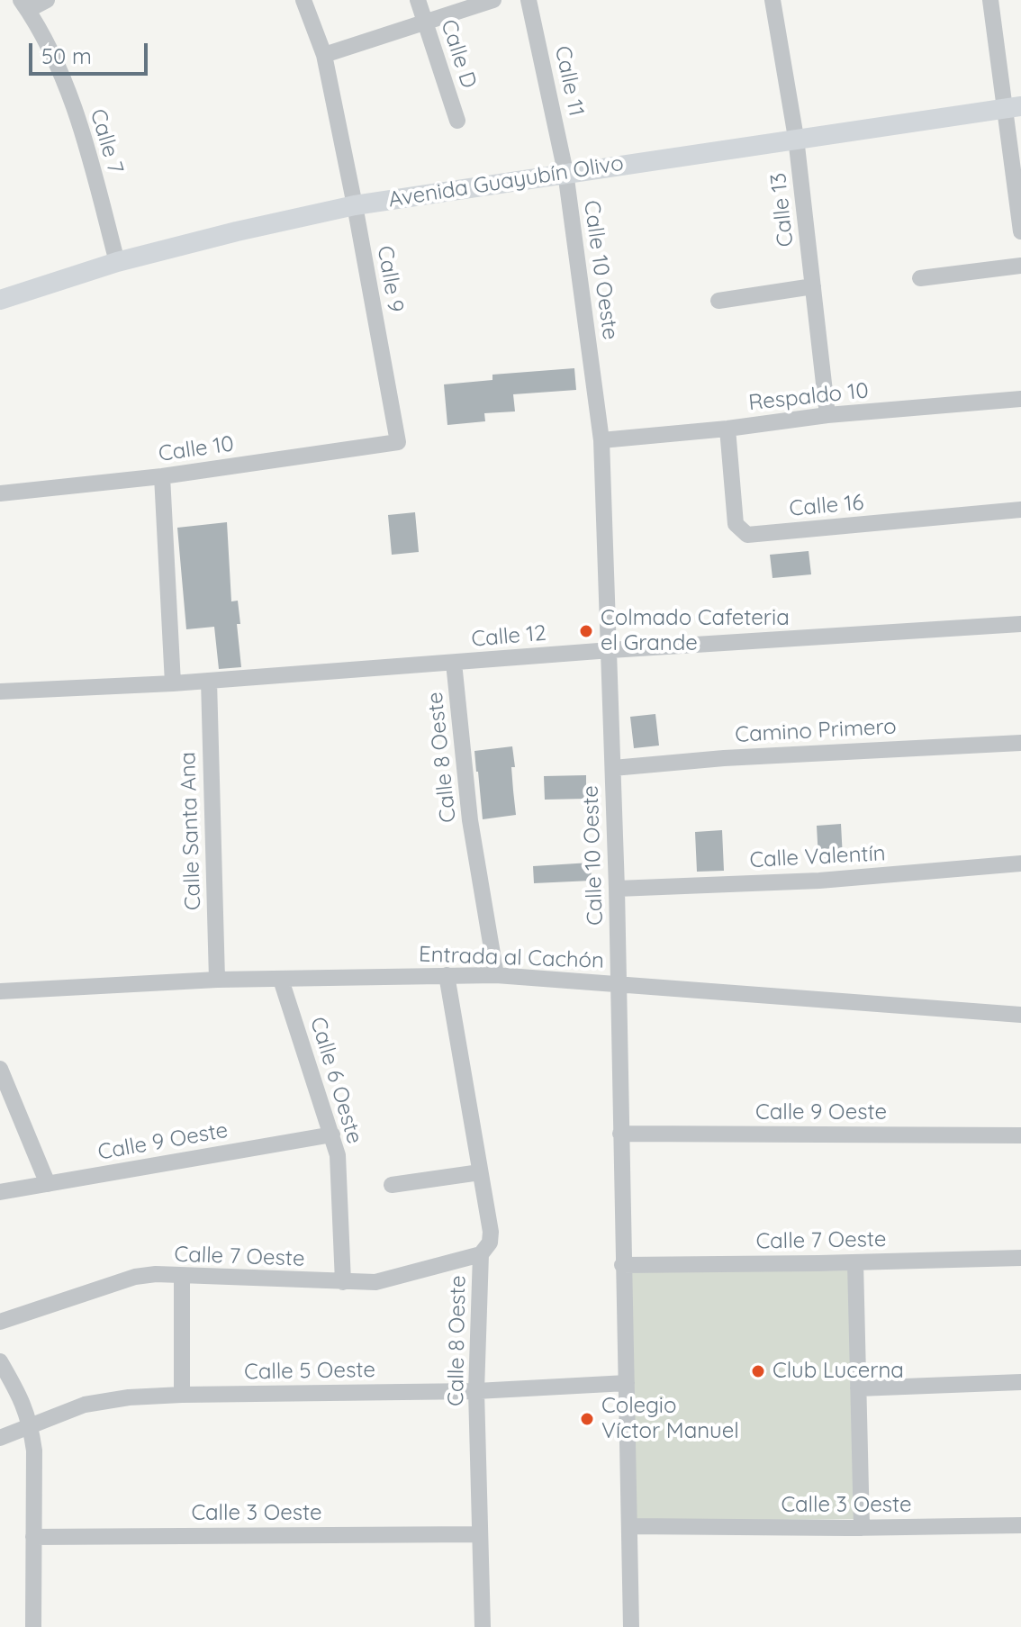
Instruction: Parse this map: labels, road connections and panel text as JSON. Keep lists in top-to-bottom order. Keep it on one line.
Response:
{"streets":{"main road":["Avenida Guayubín Olivo"],"street":["Calle D","Calle 11","Calle 7","Calle 13","Calle 10 Oeste","Calle 9","Respaldo 10","Calle 10","Calle 16","Calle 12","Camino Primero","Calle 8 Oeste","Calle Santa Ana","Calle Valentín","Entrada al Cachón","Calle 6 Oeste","Calle 9 Oeste","Calle 7 Oeste","Calle 5 Oeste","Calle 3 Oeste"]},"crossings":[["Calle 11","Avenida Guayubín Olivo"],["Calle 11","Calle 10 Oeste"],["Calle 7","Avenida Guayubín Olivo"],["Avenida Guayubín Olivo","Calle 13"],["Avenida Guayubín Olivo","Calle 10 Oeste"],["Avenida Guayubín Olivo","Calle 9"],["Calle 13","Respaldo 10"],["Calle 10 Oeste","Respaldo 10"],["Calle 10 Oeste","Calle 12"],["Calle 10 Oeste","Camino Primero"],["Calle 10 Oeste","Calle Valentín"],["Calle 10 Oeste","Entrada al Cachón"],["Calle 10 Oeste","Calle 9 Oeste"],["Calle 10 Oeste","Calle 7 Oeste"],["Calle 10 Oeste","Calle 5 Oeste"],["Calle 10 Oeste","Calle 3 Oeste"],["Calle 9","Calle 10"],["Respaldo 10","Calle 16"],["Calle 12","Calle 8 Oeste"],["Calle 12","Calle Santa Ana"],["Calle 8 Oeste","Entrada al Cachón"],["Calle 8 Oeste","Calle 7 Oeste"],["Calle 8 Oeste","Calle 5 Oeste"],["Calle 8 Oeste","Calle 3 Oeste"],["Calle Santa Ana","Entrada al Cachón"],["Entrada al Cachón","Calle 6 Oeste"],["Calle 6 Oeste","Calle 9 Oeste"],["Calle 6 Oeste","Calle 7 Oeste"]],"places":["Colmado Cafeteria el Grande","Club Lucerna","Colegio Víctor Manuel"],"scale_bar":"50 m"}
